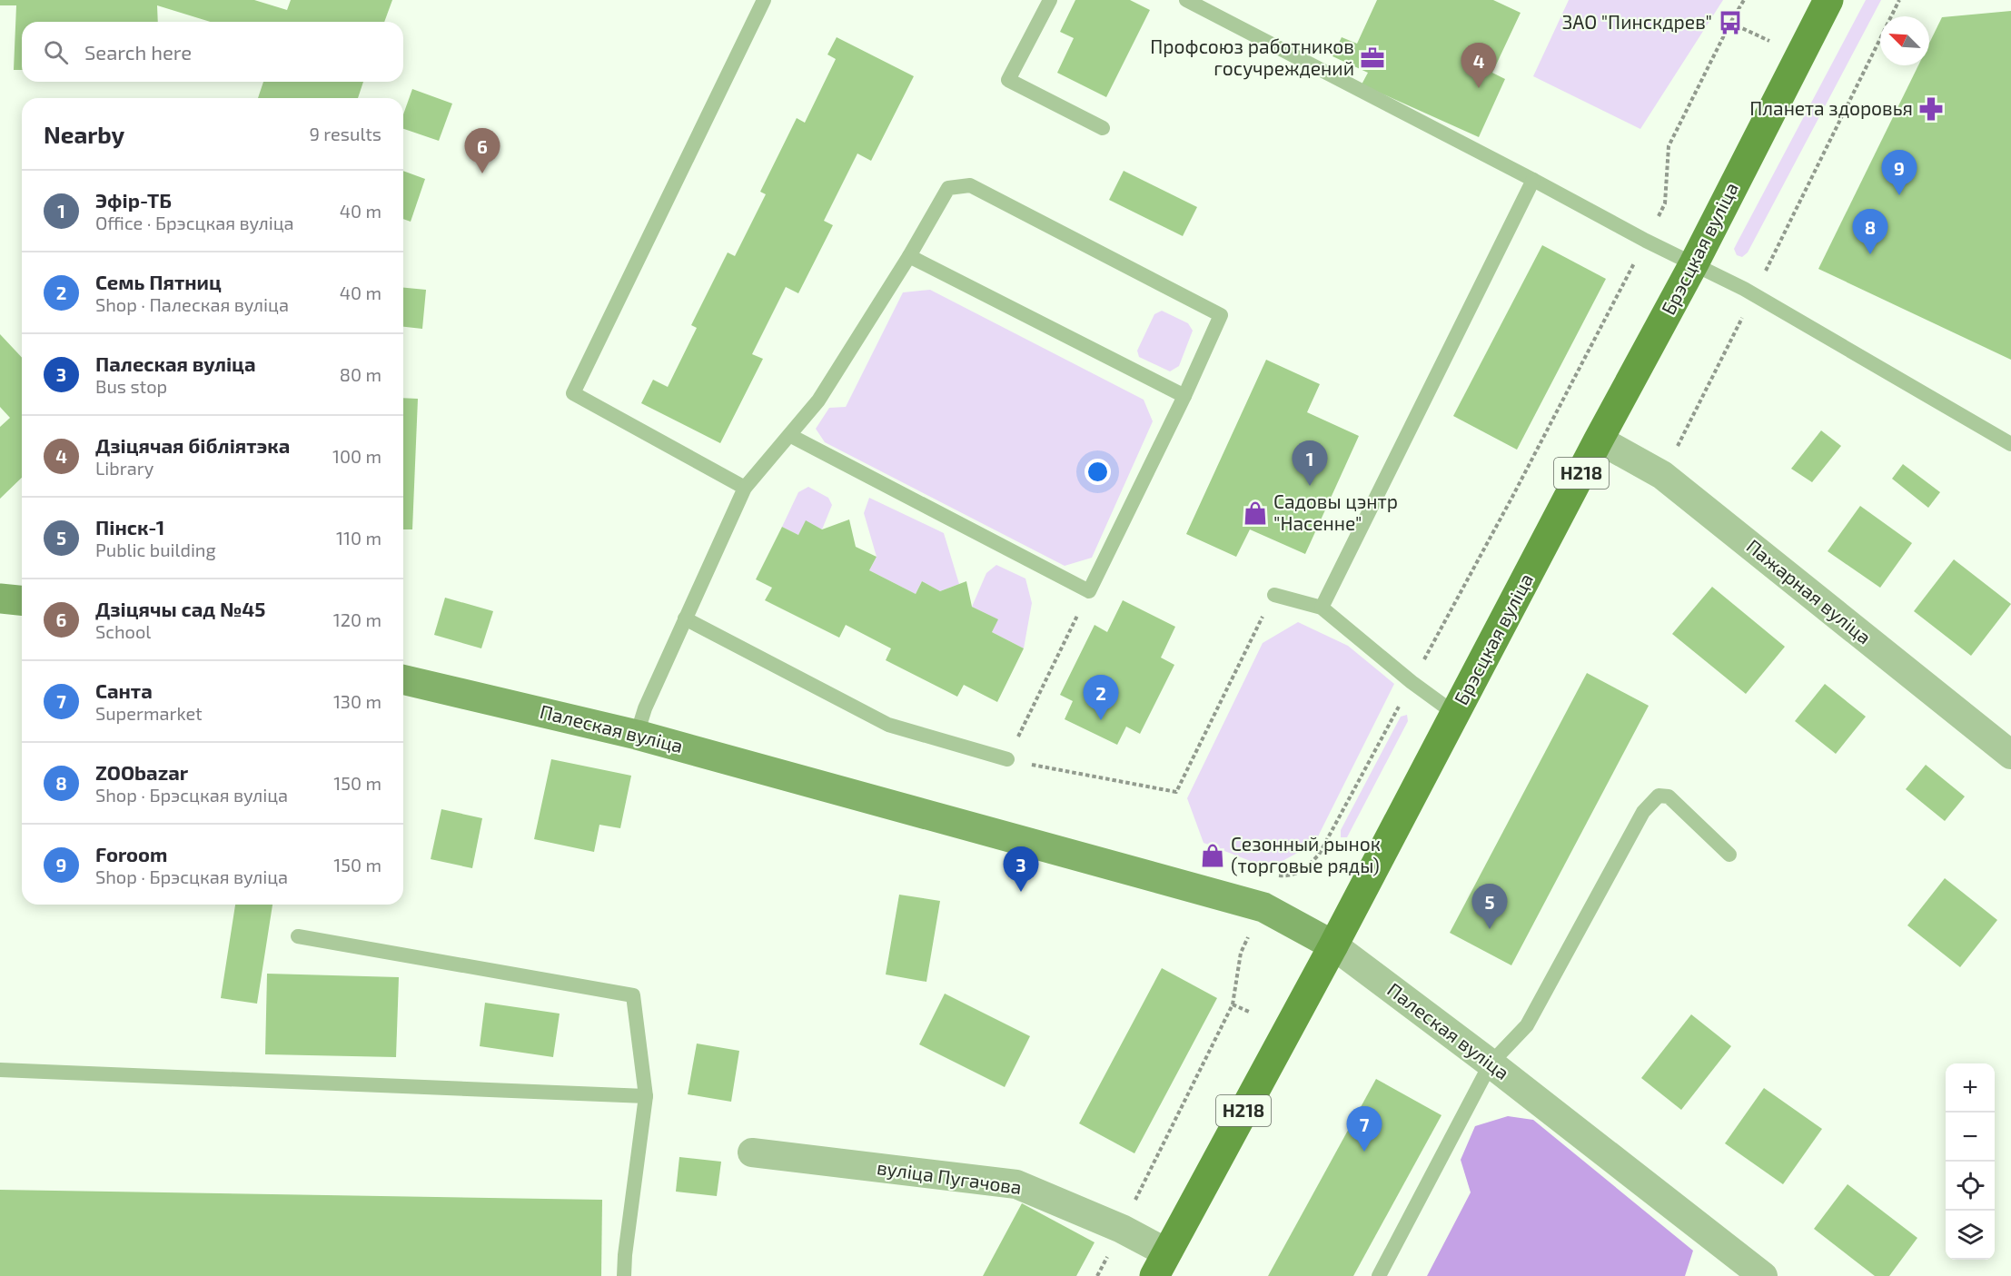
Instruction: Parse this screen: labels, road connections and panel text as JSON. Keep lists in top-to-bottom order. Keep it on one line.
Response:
{"streets":{"main road":["Брэсцкая вуліца","Н218"],"street":["Пажарная вуліца","Палеская вуліца","вуліца Пугачова"]},"crossings":[["Брэсцкая вуліца","Пажарная вуліца"],["Брэсцкая вуліца","Палеская вуліца"],["Брэсцкая вуліца","вуліца Пугачова"]],"places":{"bus stop":["ЗАО \"Пинскдрев\""],"office":["Профсоюз работников госучреждений"],"pharmacy":["Планета здоровья"],"shop":["Садовы цэнтр \"Насенне\"","Сезонный рынок (торговые ряды)"]},"north":"top left","page":{"search":"Search here","pins":["4","6","9","8","1","2","3","5","7"],"heading":["Nearby","9 results"],"list":[{"mark":"1","name":"Эфір-ТБ","note":"Office · Брэсцкая вуліца","value":"40 m"},{"mark":"2","name":"Семь Пятниц","note":"Shop · Палеская вуліца","value":"40 m"},{"mark":"3","name":"Палеская вуліца","note":"Bus stop","value":"80 m"},{"mark":"4","name":"Дзіцячая бібліятэка","note":"Library","value":"100 m"},{"mark":"5","name":"Пінск-1","note":"Public building","value":"110 m"},{"mark":"6","name":"Дзіцячы сад №45","note":"School","value":"120 m"},{"mark":"7","name":"Санта","note":"Supermarket","value":"130 m"},{"mark":"8","name":"ZOObazar","note":"Shop · Брэсцкая вуліца","value":"150 m"},{"mark":"9","name":"Foroom","note":"Shop · Брэсцкая вуліца","value":"150 m"}],"map_buttons":["+","−"]}}
